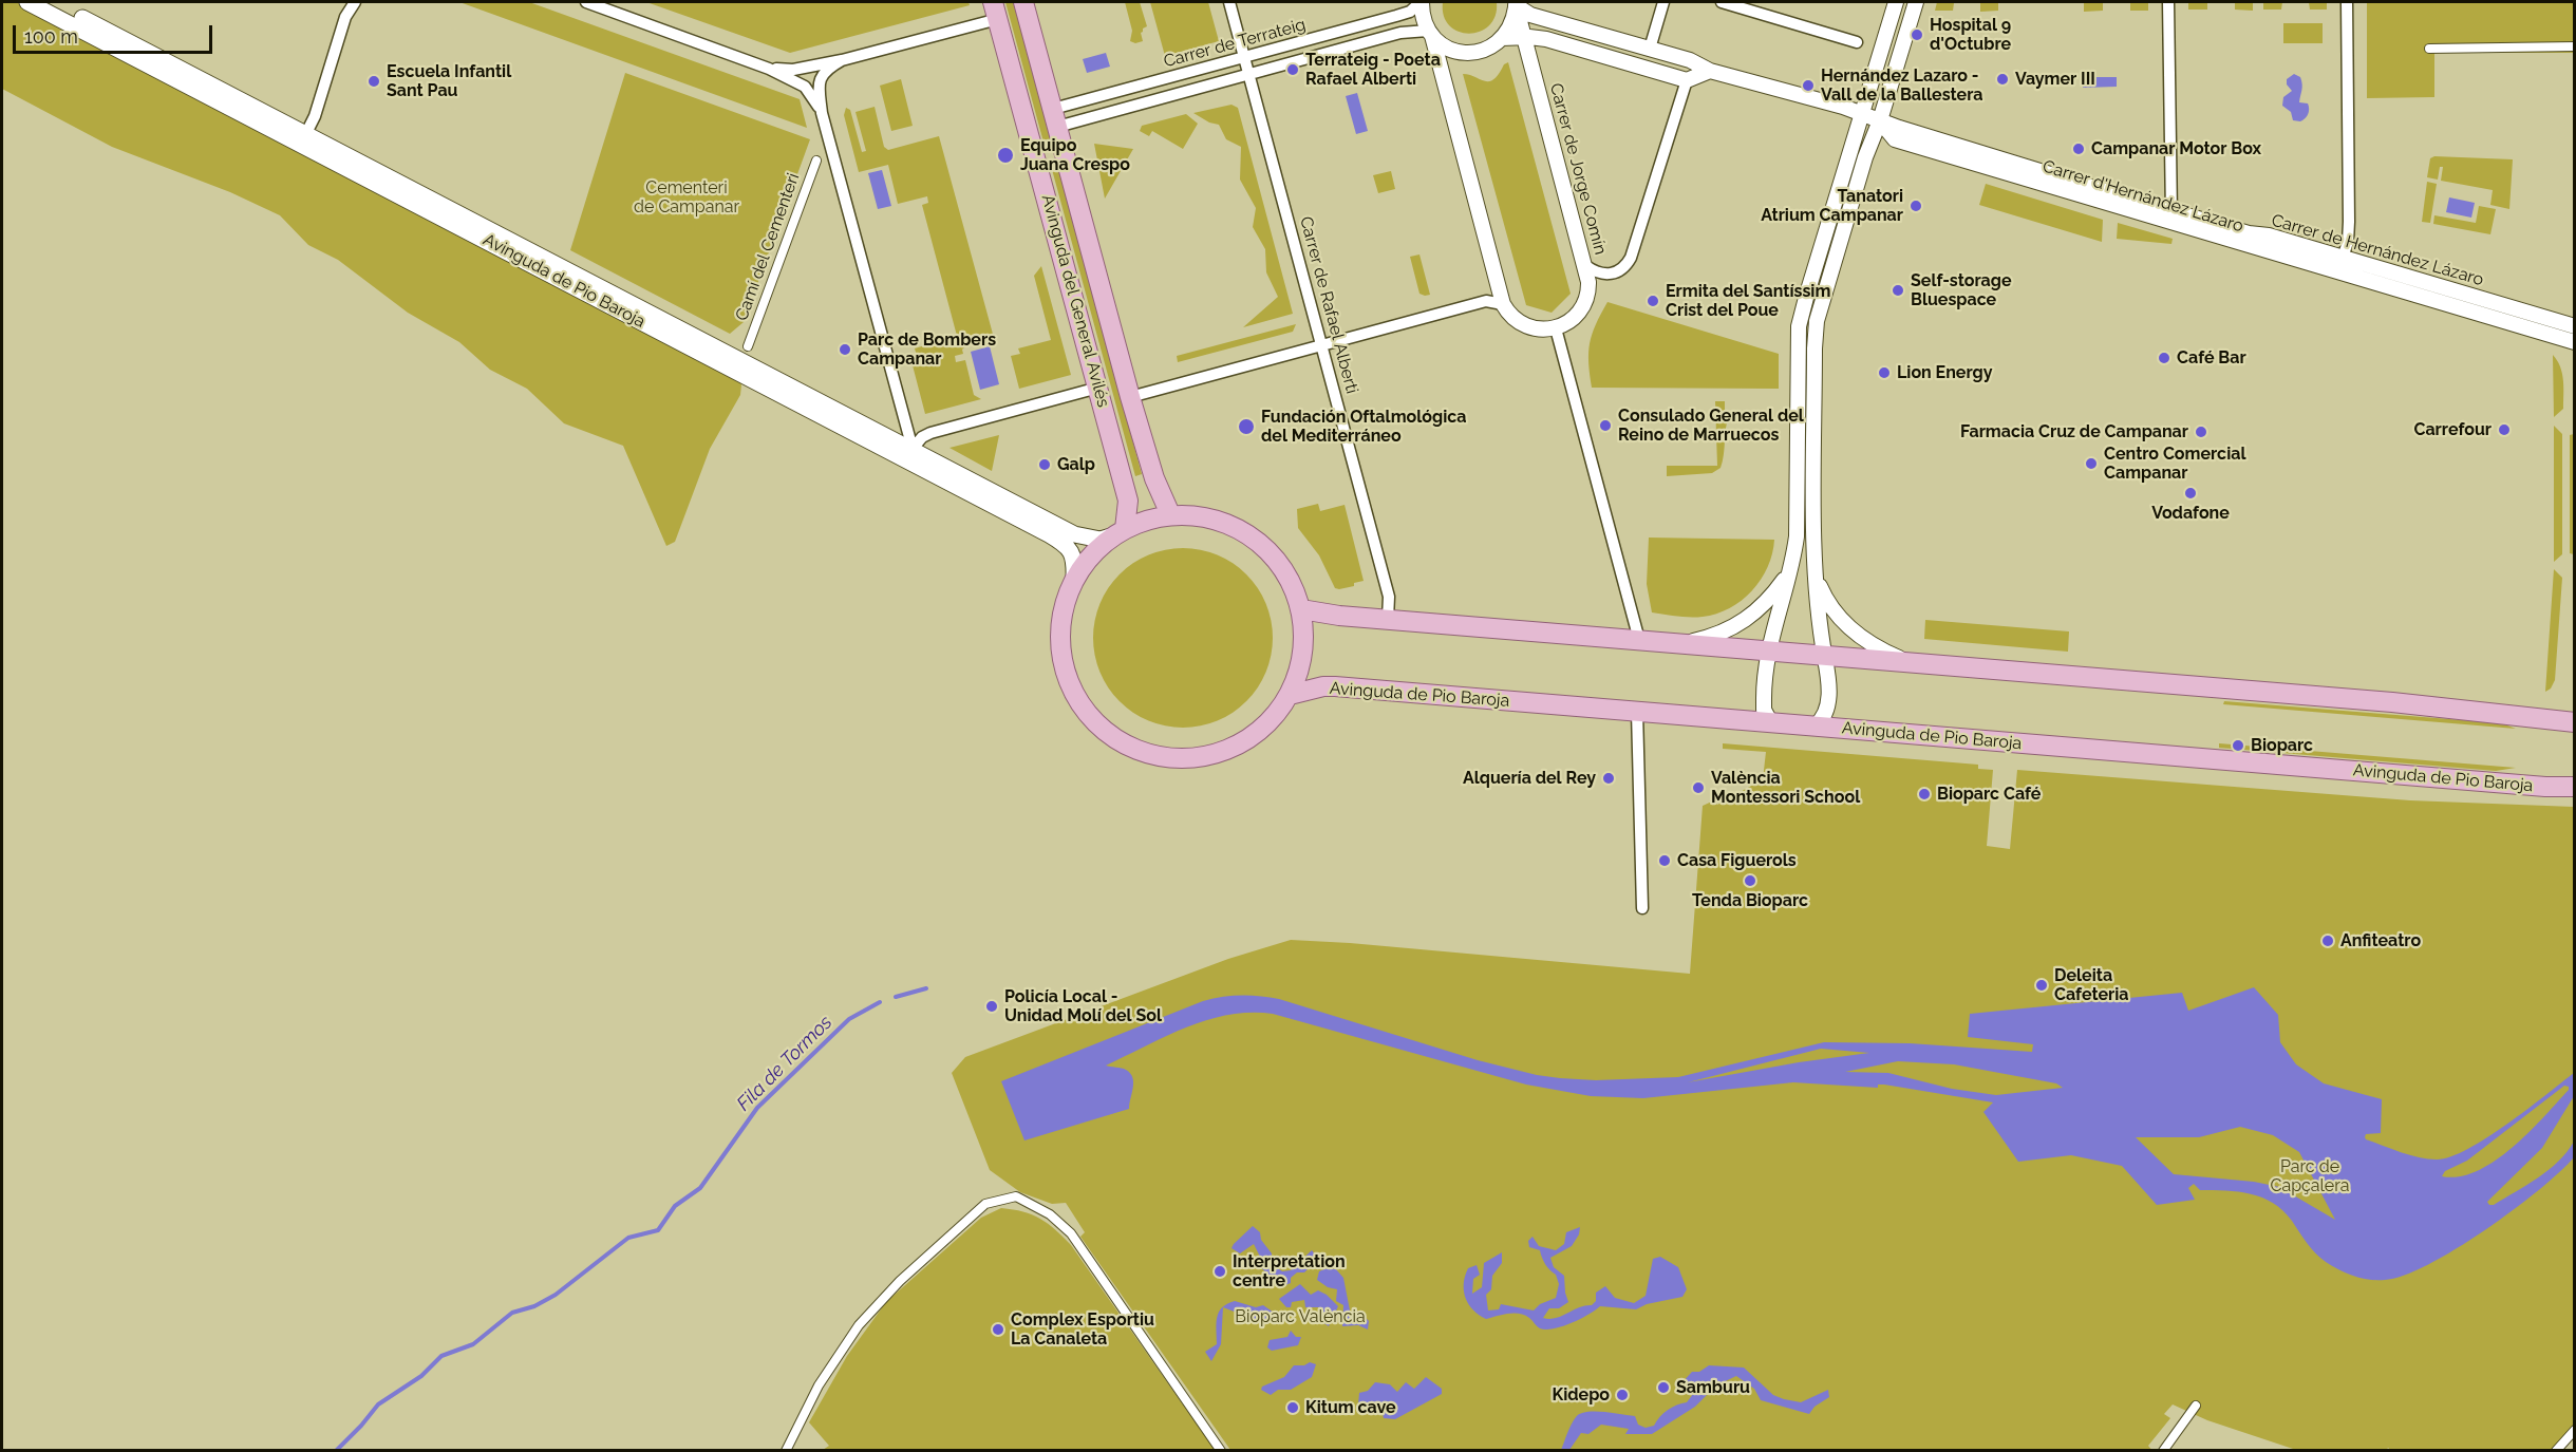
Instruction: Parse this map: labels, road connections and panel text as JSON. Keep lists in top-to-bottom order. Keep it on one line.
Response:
{"streets":{"main road":["Avinguda de Pio Baroja","Avinguda del General Avilés"],"street":["Carrer de Terrateig","Carrer de Jorge Comín","Carrer d'Hernández Lázaro","Camí del Cementeri","Carrer de Hernández Lázaro","Carrer de Rafael Alberti"]},"crossings":[["Carrer de Terrateig","Avinguda del General Avilés"],["Carrer de Terrateig","Carrer de Rafael Alberti"],["Carrer de Jorge Comín","Carrer d'Hernández Lázaro"],["Carrer d'Hernández Lázaro","Carrer de Hernández Lázaro"],["Avinguda de Pio Baroja","Avinguda del General Avilés"]],"water":["Fila de Tormos"],"parks":["Cementeri de Campanar","Parc de Capçalera","Bioparc València"],"places":["Hospital 9 d'Octubre","Terrateig - Poeta Rafael Alberti","Vaymer III","Escuela Infantil Sant Pau","Hernández Lazaro - Vall de la Ballestera","Campanar Motor Box","Equipo Juana Crespo","Tanatori Atrium Campanar","Self-storage Bluespace","Ermita del Santíssim Crist del Poue","Parc de Bombers Campanar","Café Bar","Lion Energy","Consulado General del Reino de Marruecos","Fundación Oftalmológica del Mediterráneo","Carrefour","Farmacia Cruz de Campanar","Centro Comercial Campanar","Galp","Vodafone","Bioparc","Alquería del Rey","València Montessori School","Bioparc Café","Casa Figuerols","Tenda Bioparc","Anfiteatro","Deleita Cafeteria","Policía Local - Unidad Molí del Sol","Interpretation centre","Complex Esportiu La Canaleta","Samburu","Kidepo","Kitum cave"],"scale_bar":"100 m"}
